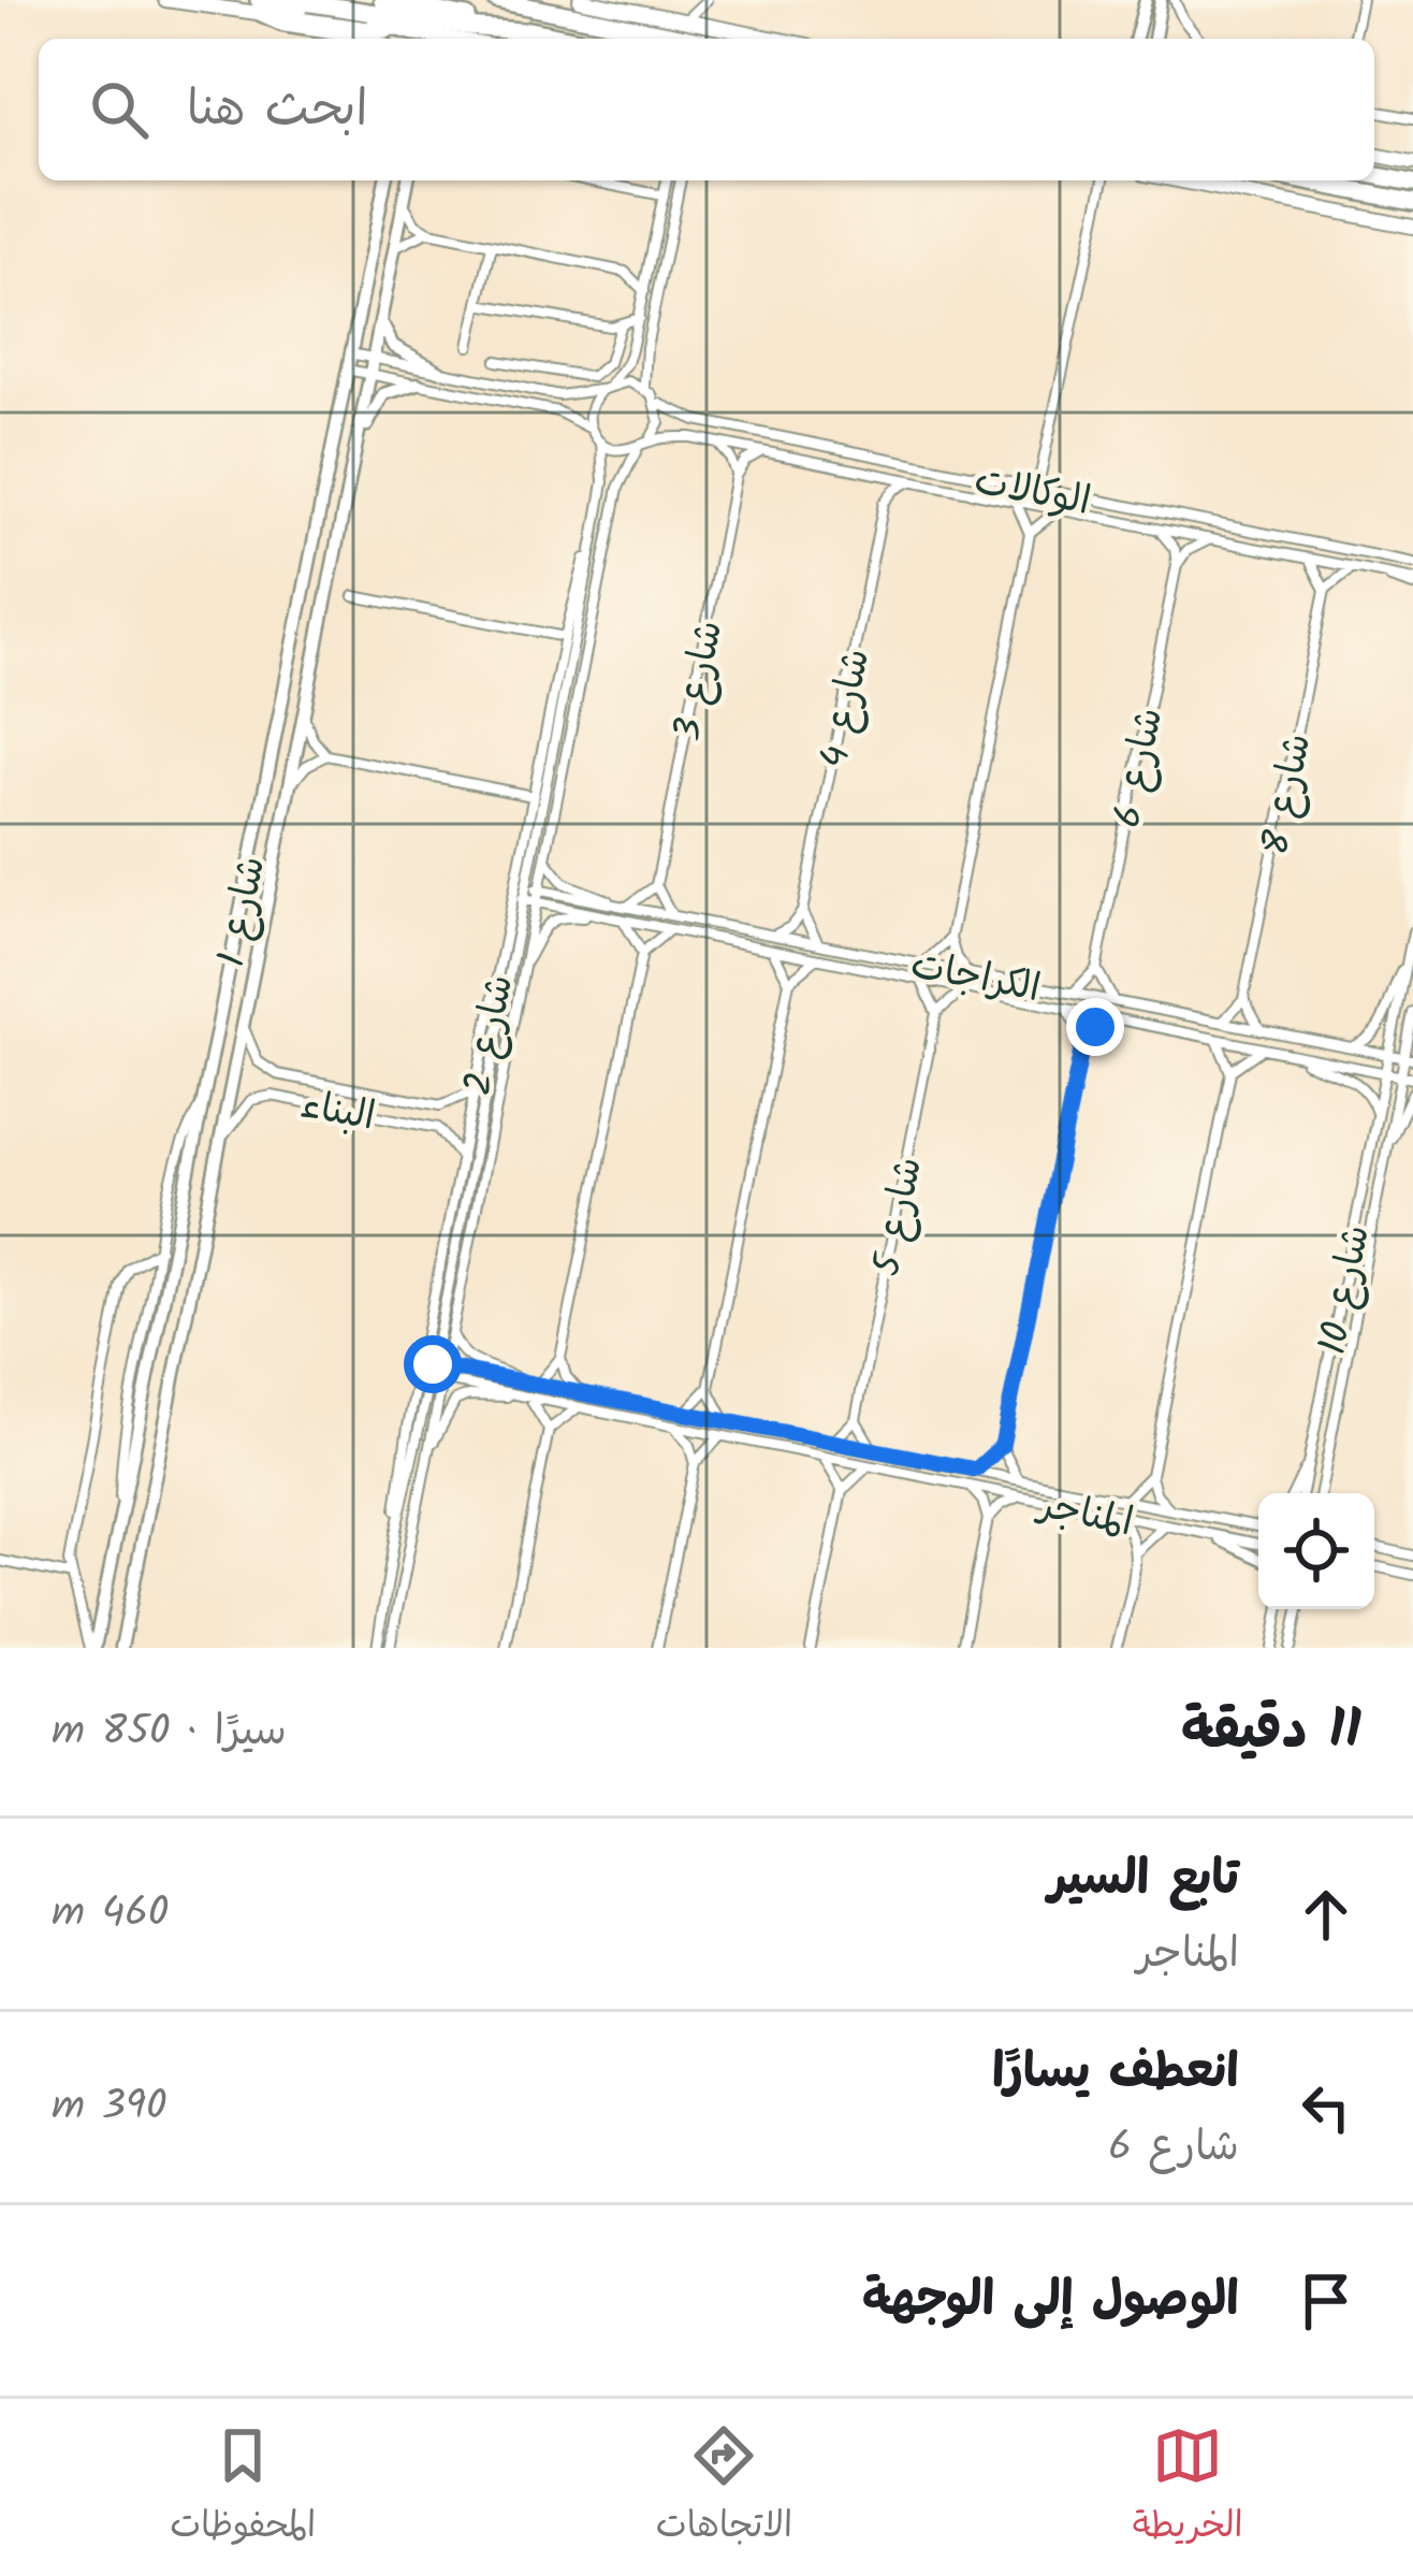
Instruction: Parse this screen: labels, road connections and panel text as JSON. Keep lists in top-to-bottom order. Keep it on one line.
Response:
{"streets":{"street":["الوكالات","شارع 3","شارع 4","شارع 6","شارع 8","شارع 1","الكراجات","شارع 2","البناء","شارع 5","شارع 10","المناجر"]},"crossings":[["الوكالات","شارع 2"],["شارع 1","البناء"],["الكراجات","شارع 2"],["الكراجات","شارع 10"],["شارع 2","البناء"],["شارع 2","المناجر"]],"page":{"search":"ابحث هنا","heading":["11 دقيقة","سيرًا · 850 m"],"list":[["تابع السير","المناجر","460 m"],["انعطف يسارًا","شارع 6","390 m"],"الوصول إلى الوجهة"],"nav":["الخريطة","الاتجاهات","المحفوظات"]}}
